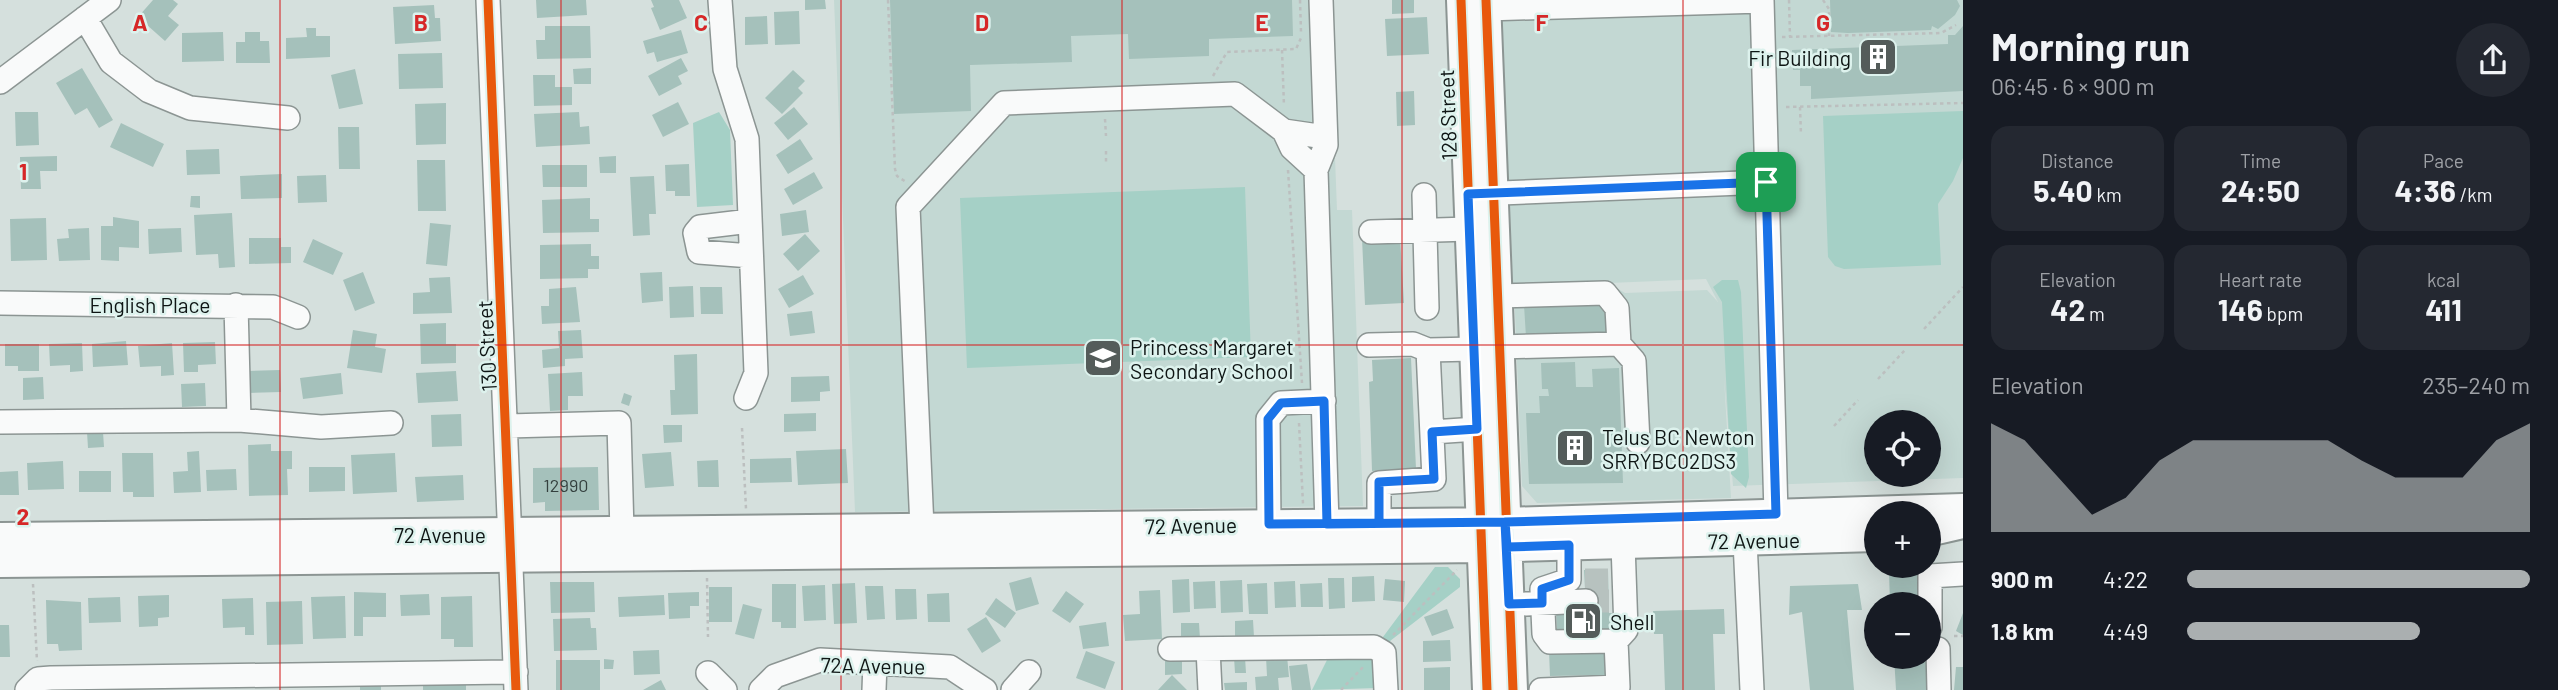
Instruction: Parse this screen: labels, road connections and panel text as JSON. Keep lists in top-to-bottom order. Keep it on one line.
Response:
{"streets":{"main road":["128 Street","72 Avenue"],"street":["English Place","130 Street","72A Avenue"]},"crossings":[["128 Street","72 Avenue"],["130 Street","72 Avenue"]],"places":{"building":["Fir Building","Telus BC Newton SRRYBC02DS3"],"school or university":["Princess Margaret Secondary School"],"fuel station":["Shell"]},"house_numbers":["12990"],"page":{"heading":["Morning run","06:45 · 6 × 900 m"],"stats":[["Distance","5.40 km"],["Time","24:50"],["Pace","4:36 /km"],["Elevation","42 m"],["Heart rate","146 bpm"],["kcal","411"]],"chart":["Elevation","235–240 m"],"map_buttons":["+","−"],"list":[{"name":"900 m","note":"4:22"},{"name":"1.8 km","note":"4:49"}]},"grid":{"columns":["A","B","C","D","E","F","G"],"rows":["1","2"]}}
